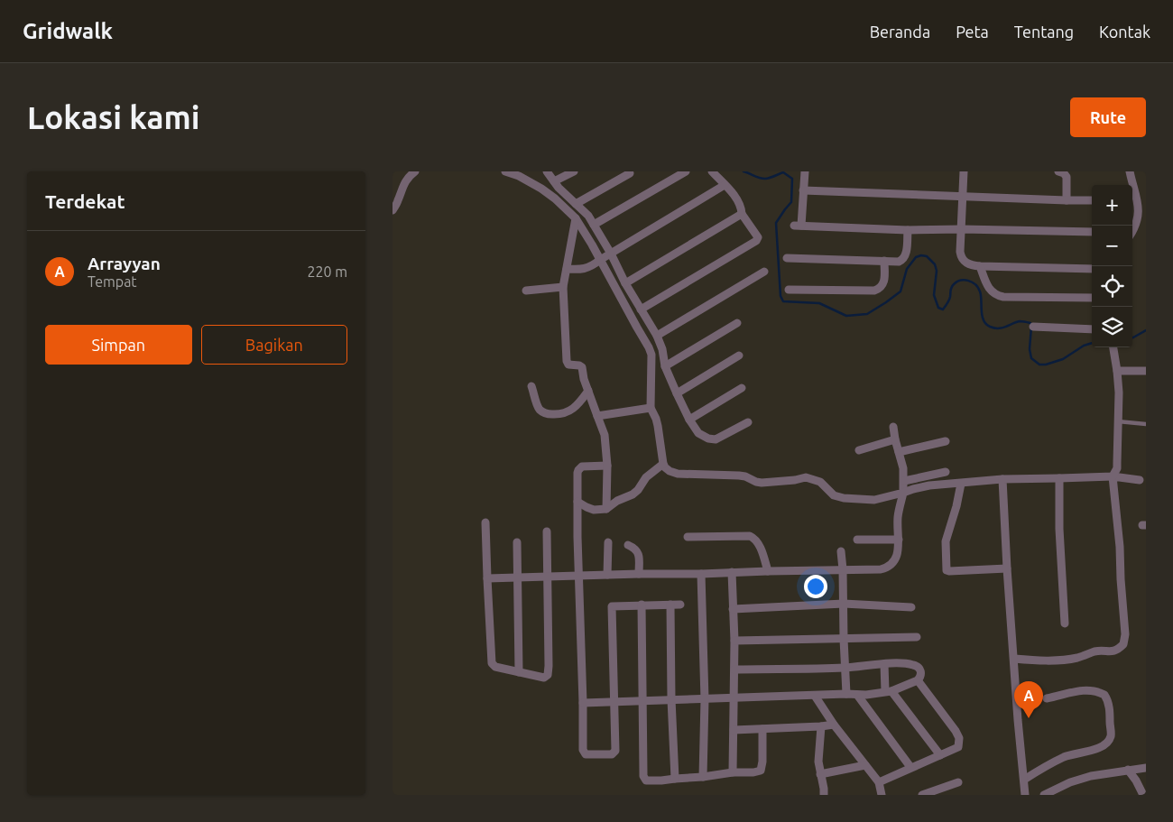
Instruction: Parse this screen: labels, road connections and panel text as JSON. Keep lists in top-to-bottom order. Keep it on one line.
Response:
{"page":{"header":"Gridwalk","nav":["Beranda","Peta","Tentang","Kontak"],"buttons":["Rute",["Simpan","Bagikan"]],"title":"Lokasi kami","heading":"Terdekat","map_buttons":["+","−"],"list":[{"mark":"A","name":"Arrayyan","note":"Tempat","value":"220 m"}],"pins":"A"}}
